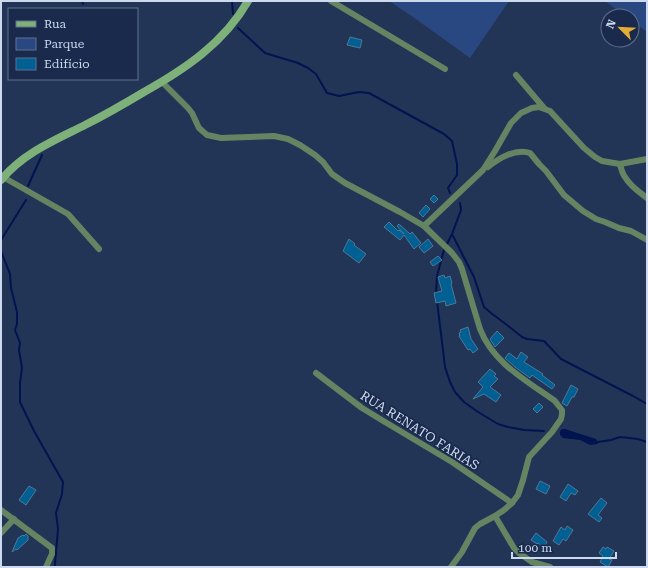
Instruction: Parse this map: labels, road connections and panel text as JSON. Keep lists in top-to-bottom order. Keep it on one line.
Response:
{"streets":{"street":["RUA RENATO FARIAS"]},"legend":["Rua","Parque","Edifício"],"scale_bar":"100 m","north":"top left"}
